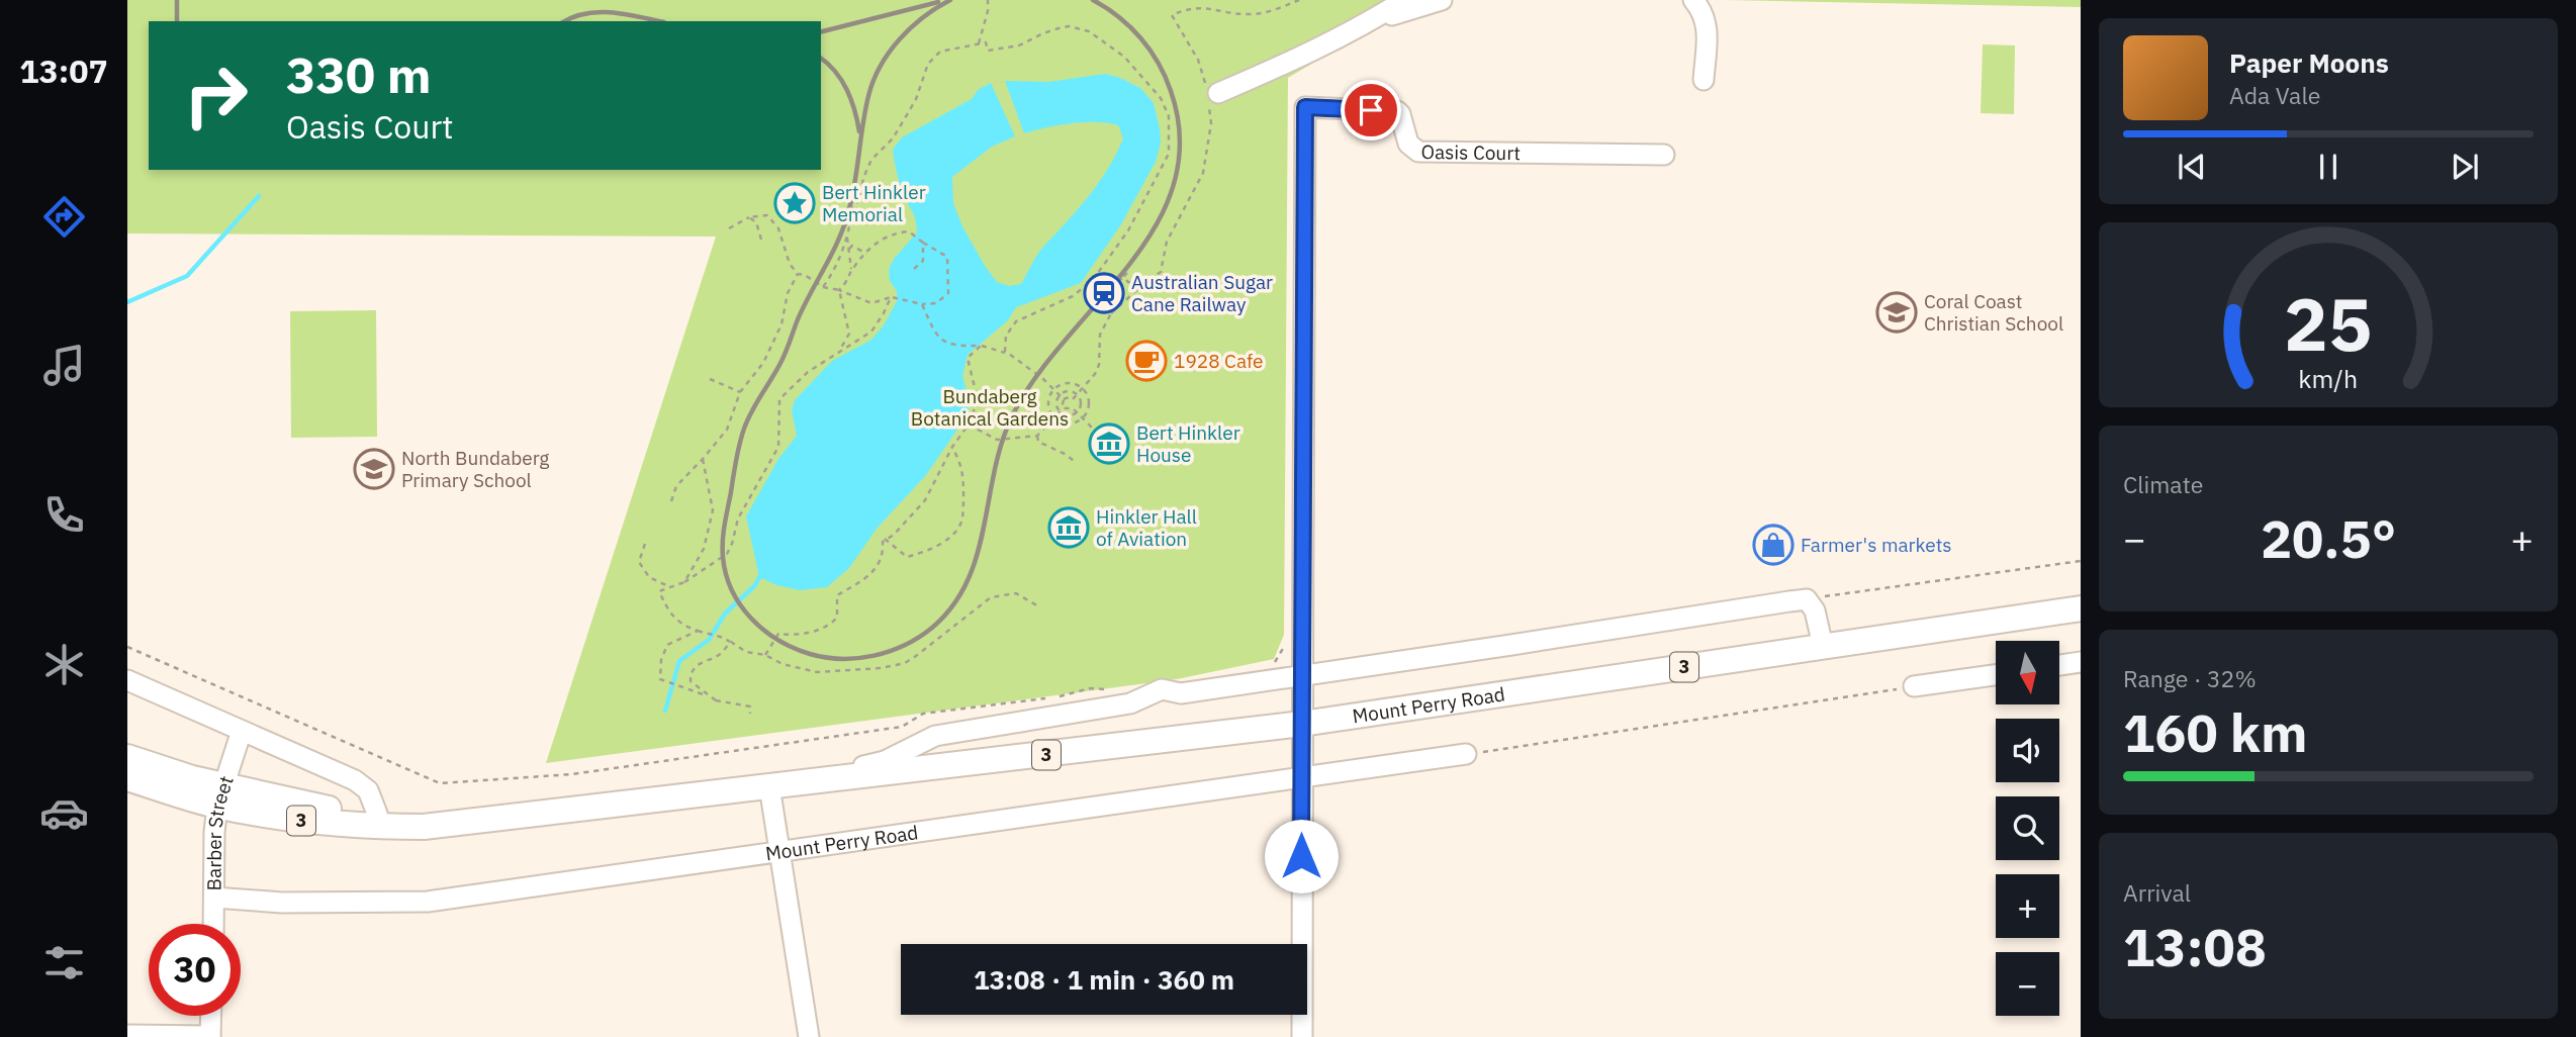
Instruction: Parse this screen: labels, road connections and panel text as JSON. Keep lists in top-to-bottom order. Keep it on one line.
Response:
{"streets":{"main road":["3","Mount Perry Road"],"street":["Oasis Court","Barber Street"]},"crossings":[["Oasis Court","Mount Perry Road"],["Mount Perry Road","Barber Street"]],"parks":["Bundaberg Botanical Gardens"],"places":{"place":["Bert Hinkler Memorial"],"station":["Australian Sugar Cane Railway"],"school or university":["Coral Coast Christian School","North Bundaberg Primary School"],"cafe":["1928 Cafe"],"museum":["Bert Hinkler House","Hinkler Hall of Aviation"],"shop":["Farmer's markets"]},"north":"bottom","page":{"tabs":"13:07","turn":["330 m","Oasis Court"],"song":["Paper Moons","Ada Vale"],"tile":["Climate",["Range · 32%","160 km"],["Arrival","13:08"]],"heat":["−","20.5°","+"],"map_buttons":["+","−"],"limit":"30","trip":"13:08 · 1 min · 360 m","gauge":["25","km/h"]}}
